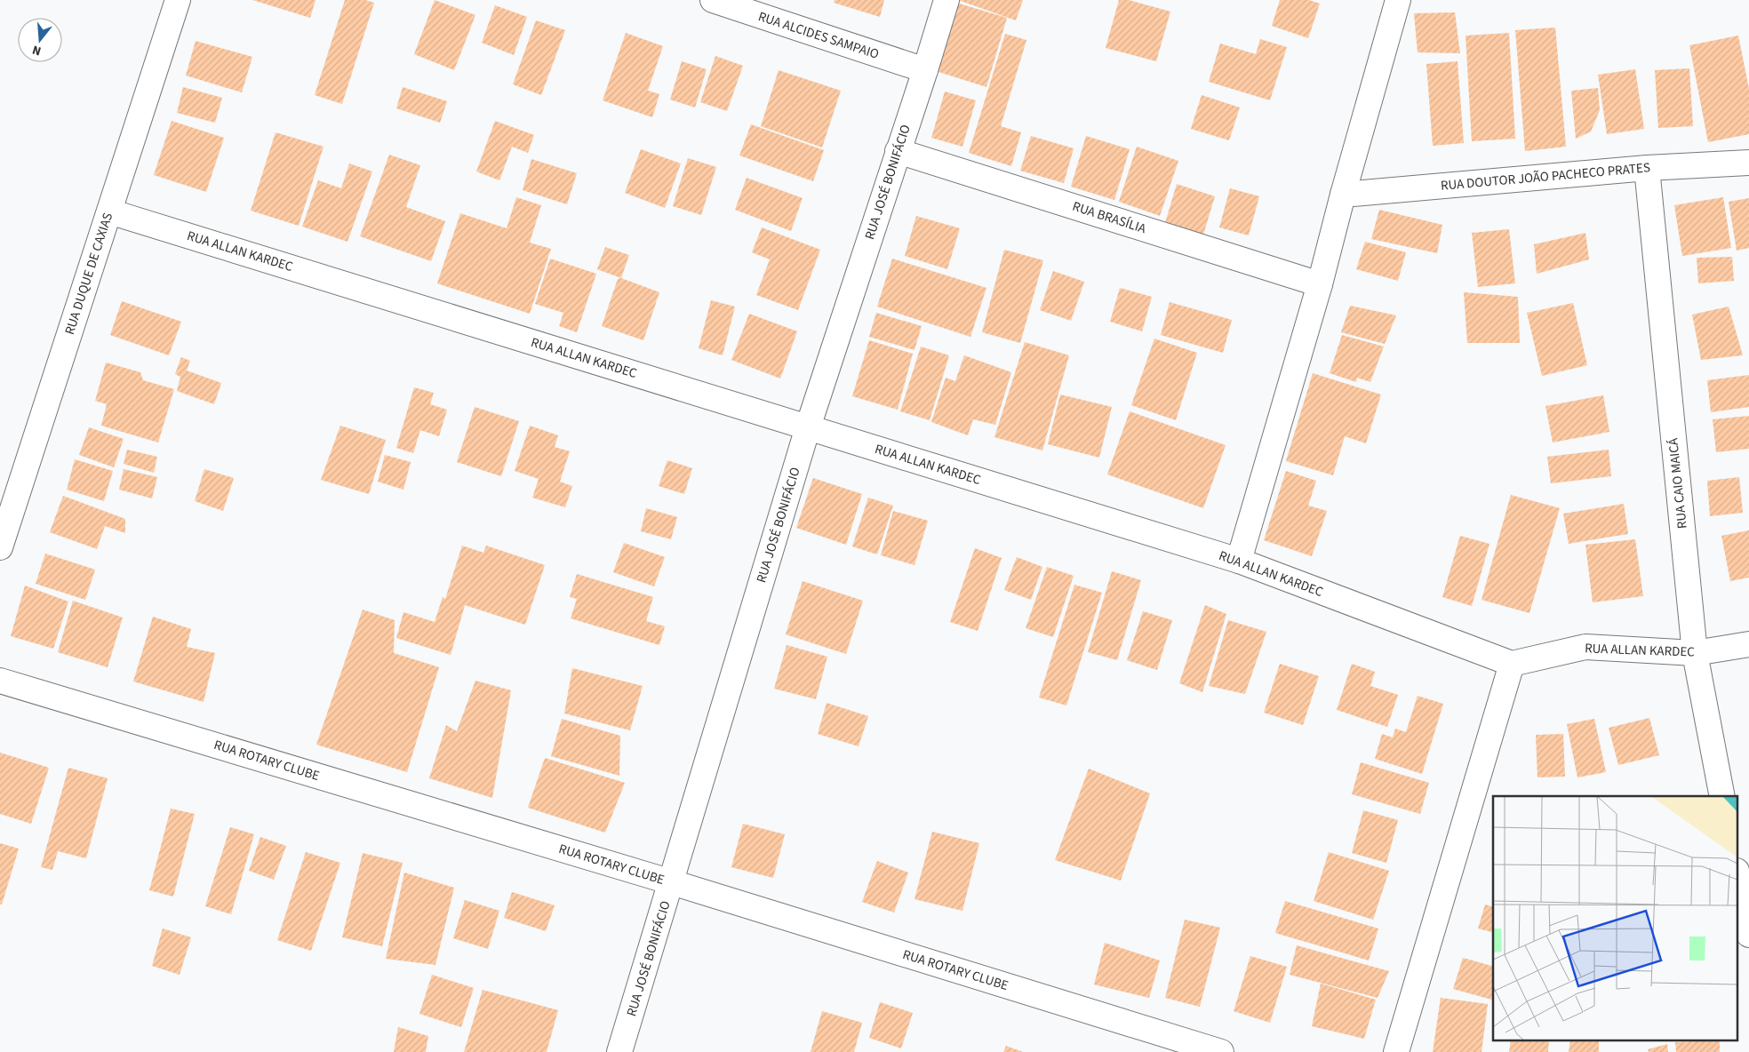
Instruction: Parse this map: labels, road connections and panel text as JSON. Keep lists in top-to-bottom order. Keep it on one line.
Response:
{"streets":{"street":["RUA ALCIDES SAMPAIO","RUA DOUTOR JOÃO PACHECO PRATES","RUA JOSÉ BONIFÁCIO","RUA BRASÍLIA","RUA ALLAN KARDEC","RUA DUQUE DE CAXIAS","RUA CAIO MAICÁ","RUA ROTARY CLUBE"]},"crossings":[["RUA ALCIDES SAMPAIO","RUA JOSÉ BONIFÁCIO"],["RUA DOUTOR JOÃO PACHECO PRATES","RUA CAIO MAICÁ"],["RUA JOSÉ BONIFÁCIO","RUA BRASÍLIA"],["RUA JOSÉ BONIFÁCIO","RUA ALLAN KARDEC"],["RUA JOSÉ BONIFÁCIO","RUA ROTARY CLUBE"],["RUA ALLAN KARDEC","RUA DUQUE DE CAXIAS"],["RUA ALLAN KARDEC","RUA CAIO MAICÁ"]],"north":"bottom"}
